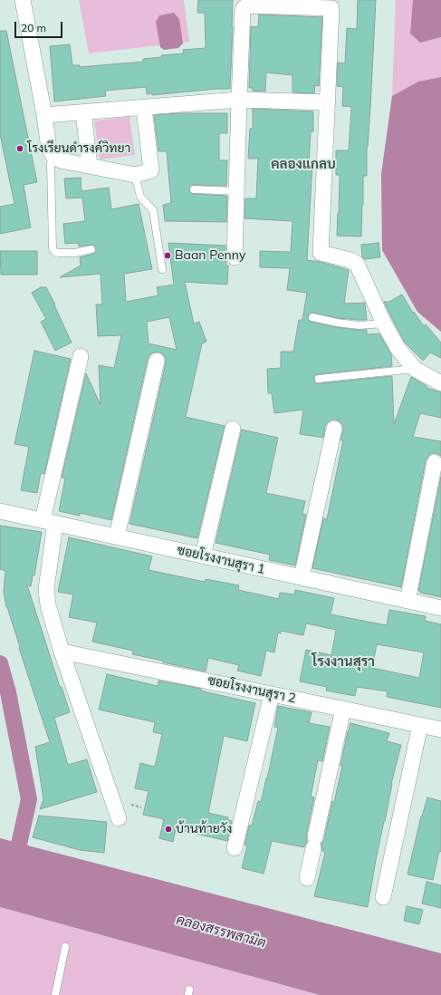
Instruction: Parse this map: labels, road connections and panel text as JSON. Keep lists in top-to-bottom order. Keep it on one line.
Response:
{"streets":{"street":["ซอยโรงงานสุรา 1","ซอยโรงงานสุรา 2"]},"districts":["คลองแกลบ","โรงงานสุรา"],"water":["คลองสรรพสามิต"],"places":["โรงเรียนดำรงค์วิทยา","Baan Penny","บ้านท้ายวัง"],"scale_bar":"20 m"}
